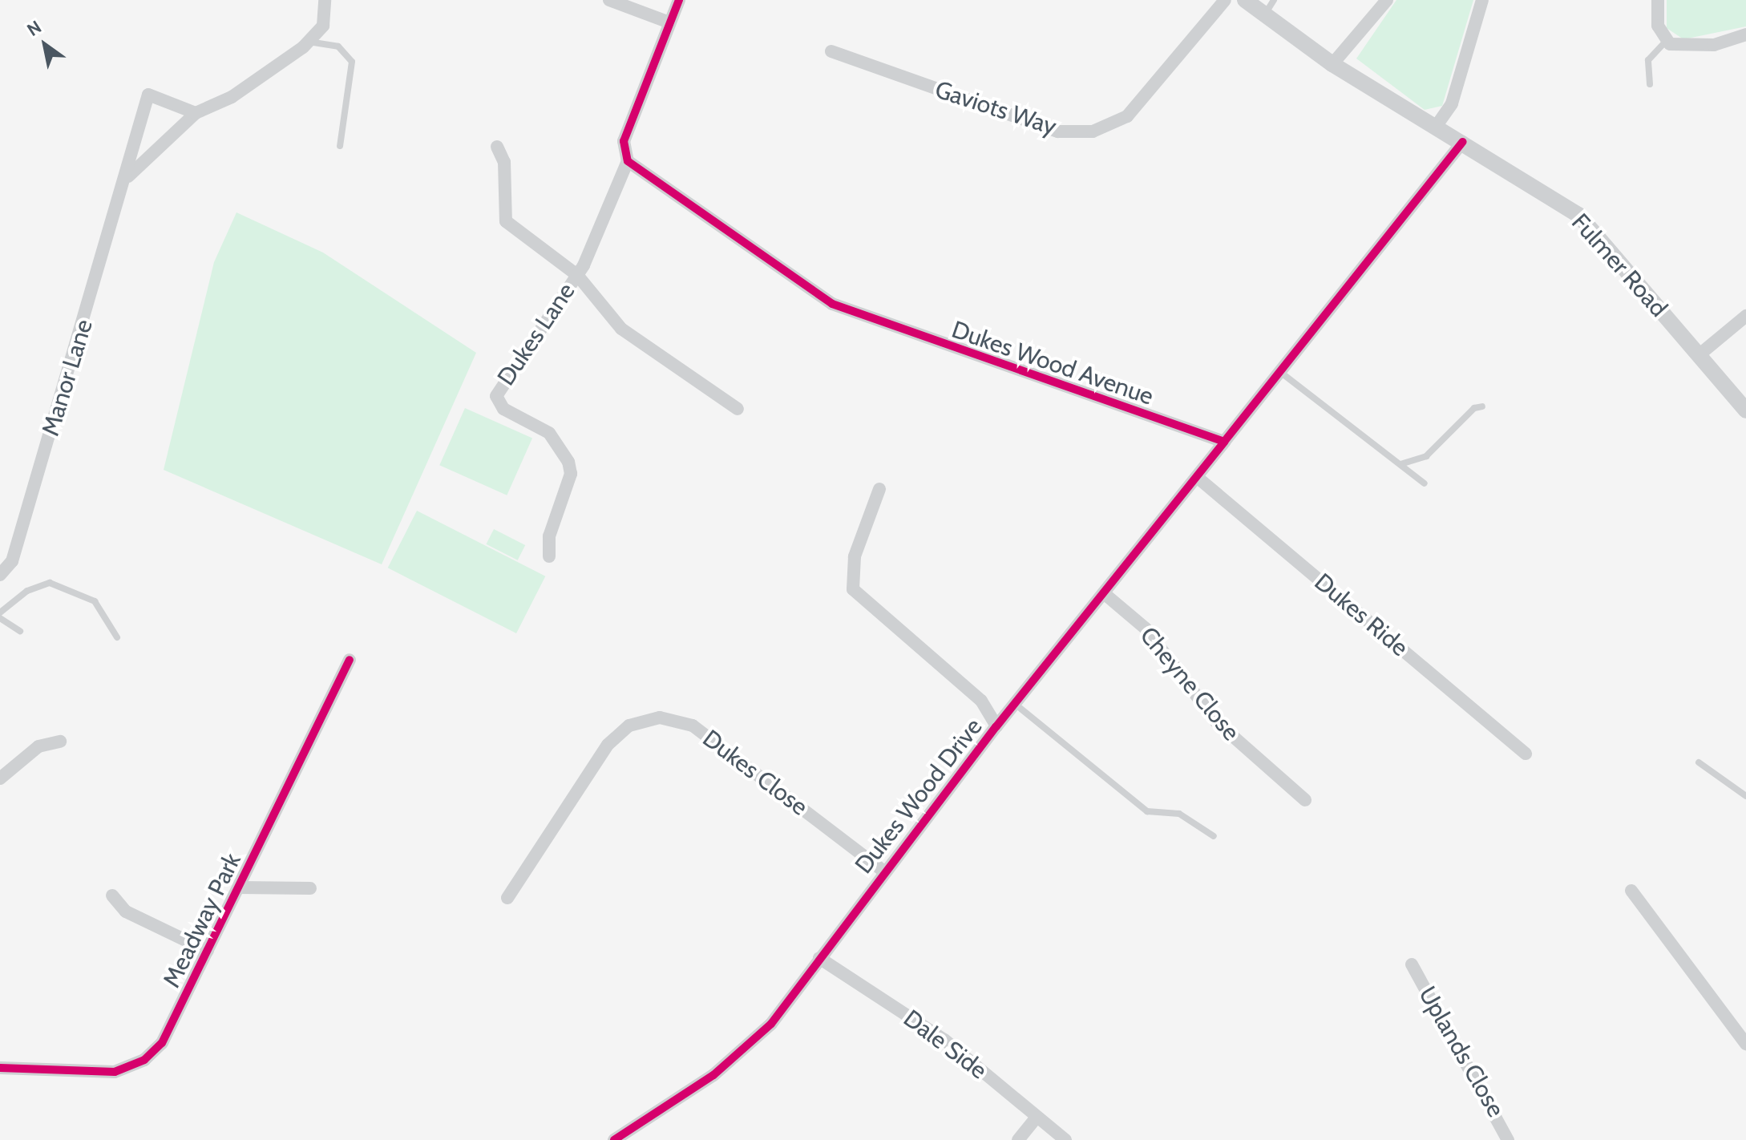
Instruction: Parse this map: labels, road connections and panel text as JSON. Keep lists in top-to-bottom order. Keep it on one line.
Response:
{"streets":{"street":["Gaviots Way","Fulmer Road","Dukes Lane","Dukes Wood Avenue","Manor Lane","Dukes Ride","Cheyne Close","Dukes Close","Dukes Wood Drive","Meadway Park","Dale Side","Uplands Close"]},"crossings":[["Dukes Lane","Dukes Wood Avenue"],["Dukes Wood Avenue","Dukes Wood Drive"],["Dukes Ride","Dukes Wood Drive"],["Cheyne Close","Dukes Wood Drive"],["Dukes Close","Dukes Wood Drive"],["Dukes Wood Drive","Dale Side"]],"north":"top left"}
